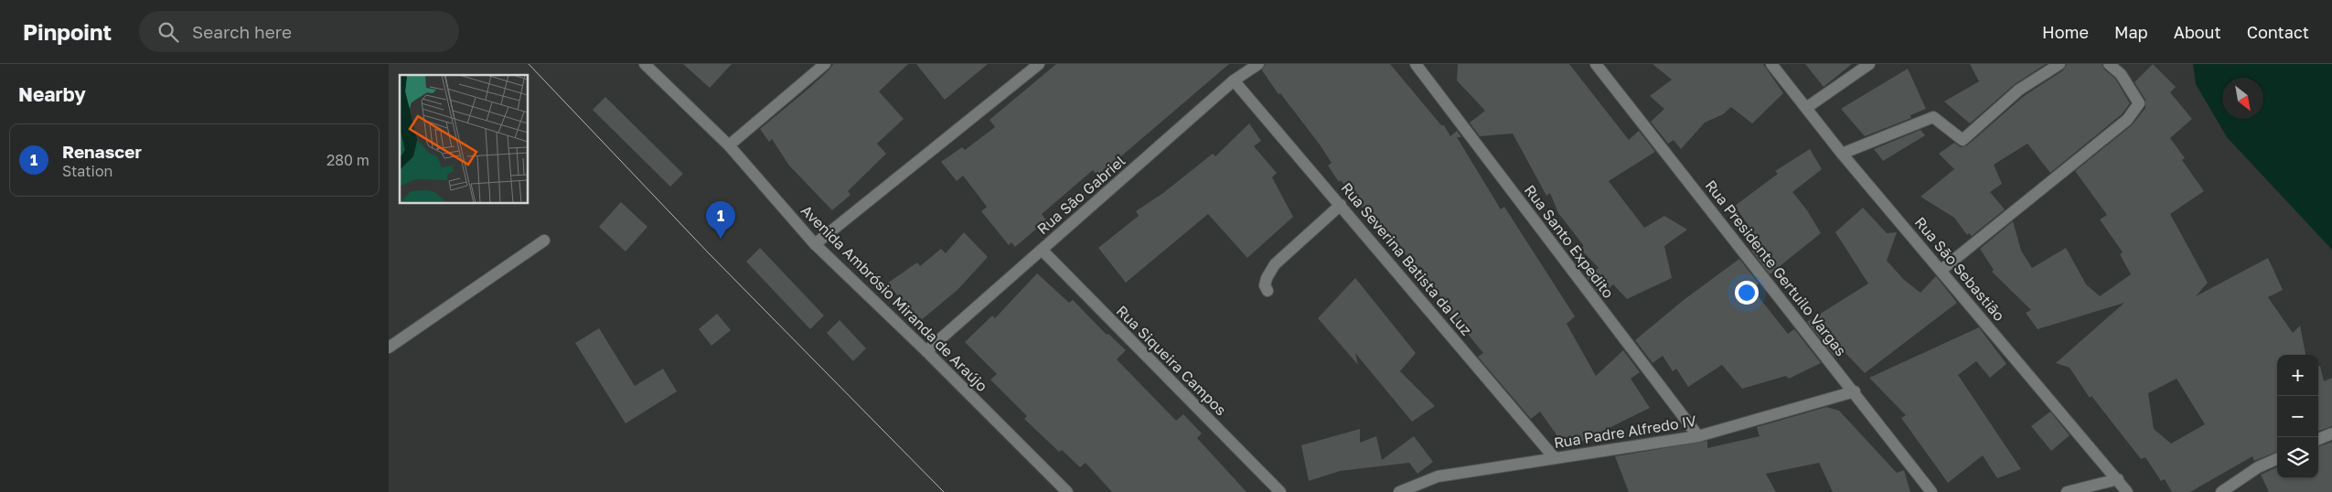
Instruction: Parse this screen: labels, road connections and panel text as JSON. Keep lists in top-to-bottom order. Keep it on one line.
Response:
{"streets":{"street":["Rua São Gabriel","Rua Santo Expedito","Rua Severina Batista da Luz","Rua Presidente Gertuilo Vargas","Rua São Sebastião","Avenida Ambrósio Miranda de Araújo","Rua Siqueira Campos","Rua Padre Alfredo IV"]},"crossings":[["Rua São Gabriel","Rua Severina Batista da Luz"],["Rua São Gabriel","Avenida Ambrósio Miranda de Araújo"],["Rua São Gabriel","Rua Siqueira Campos"],["Rua Santo Expedito","Rua Padre Alfredo IV"],["Rua Severina Batista da Luz","Rua Padre Alfredo IV"],["Rua Presidente Gertuilo Vargas","Rua Padre Alfredo IV"]],"north":"bottom right","page":{"header":"Pinpoint","search":"Search here","nav":["Home","Map","About","Contact"],"heading":"Nearby","list":[{"mark":"1","name":"Renascer","note":"Station","value":"280 m"}],"pins":"1","map_buttons":["+","−"]}}
